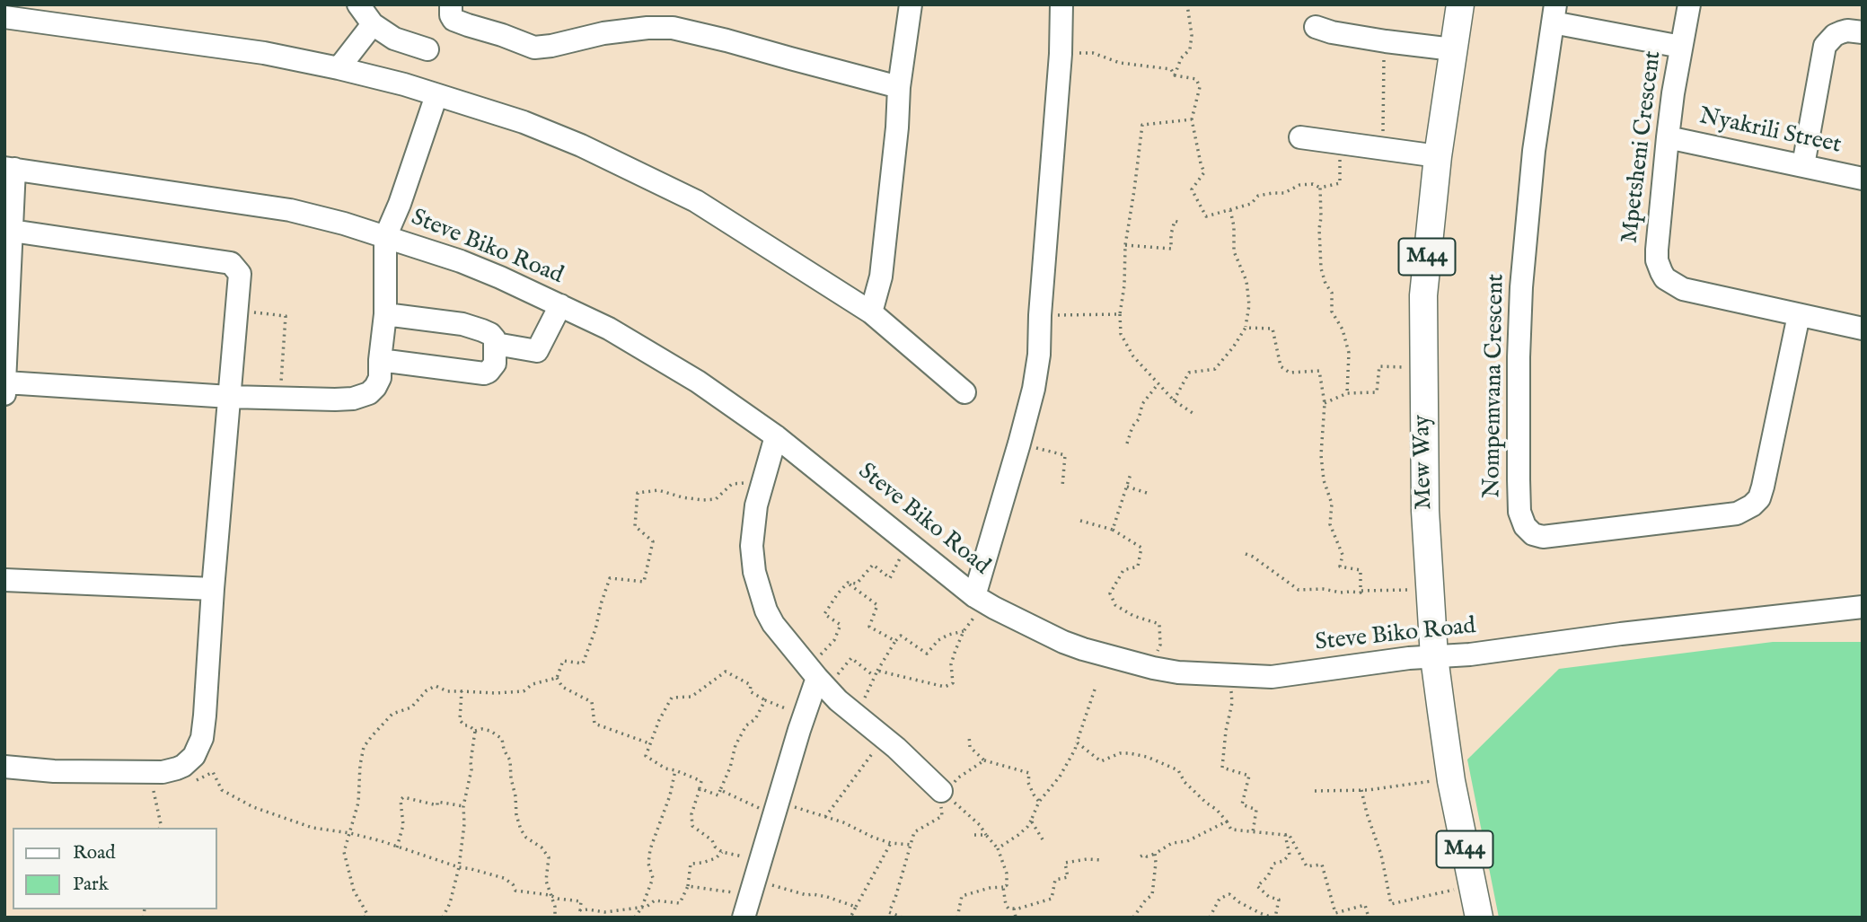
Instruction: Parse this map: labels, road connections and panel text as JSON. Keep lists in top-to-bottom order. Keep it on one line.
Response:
{"streets":{"main road":["M44","Mew Way"],"street":["Nyakrili Street","Mpetsheni Crescent","Steve Biko Road","Nompemvana Crescent"]},"crossings":[["Nyakrili Street","Mpetsheni Crescent"],["Mpetsheni Crescent","Nompemvana Crescent"],["Steve Biko Road","Mew Way"]],"legend":["Road","Park"]}
